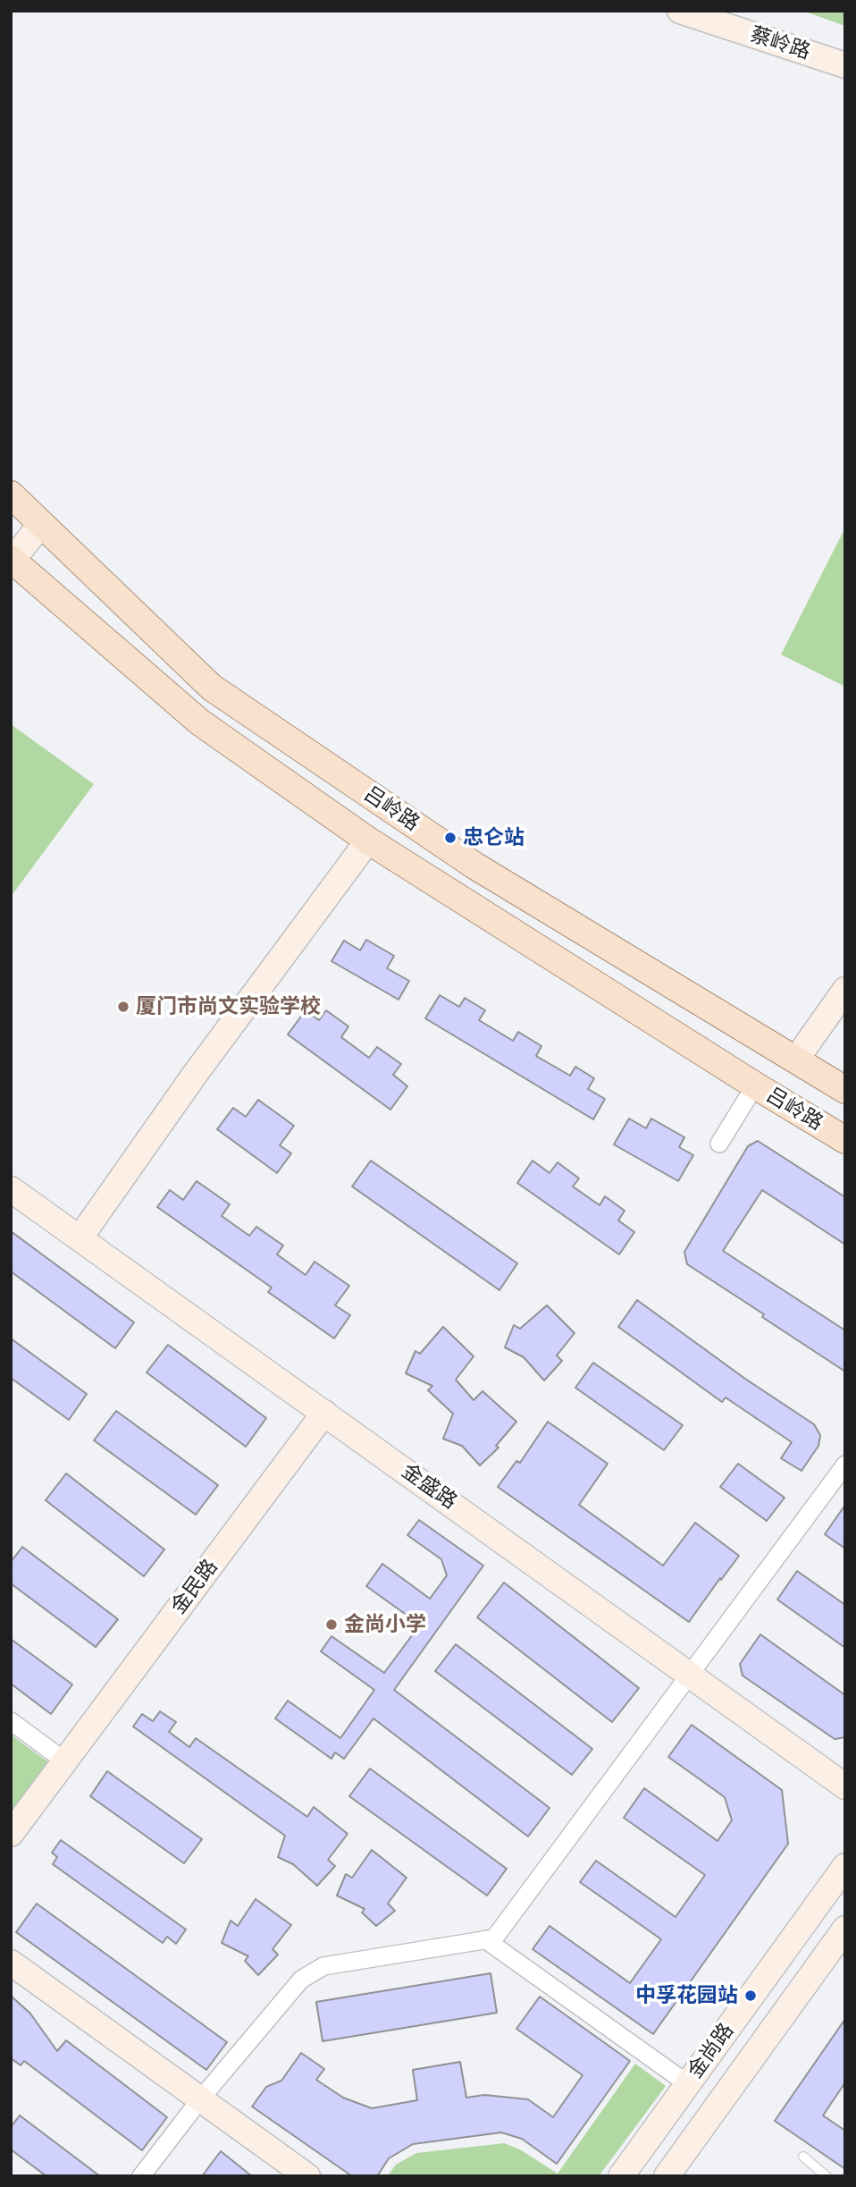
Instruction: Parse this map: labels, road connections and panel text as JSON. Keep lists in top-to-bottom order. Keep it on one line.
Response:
{"streets":{"main road":["吕岭路"],"street":["蔡岭路","金盛路","金民路","金尚路"]},"crossings":[["金盛路","金民路"]],"places":["忠仑站","厦门市尚文实验学校","金尚小学","中孚花园站"]}
